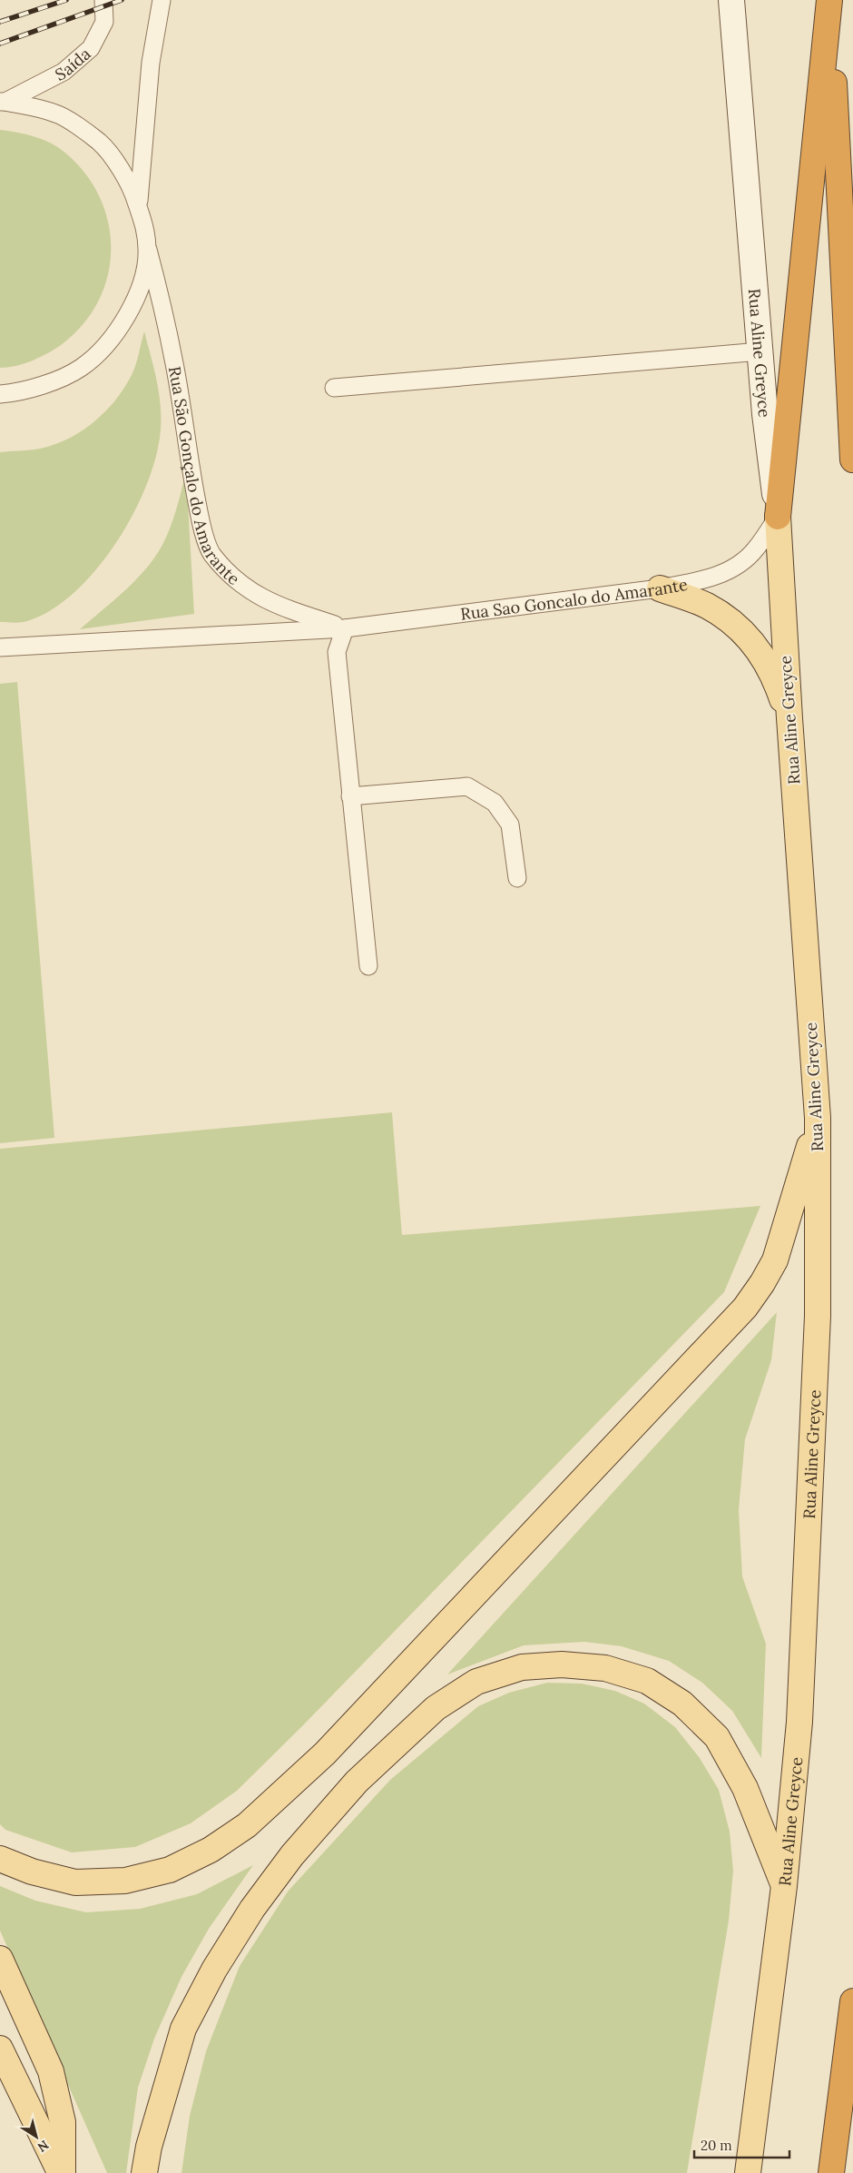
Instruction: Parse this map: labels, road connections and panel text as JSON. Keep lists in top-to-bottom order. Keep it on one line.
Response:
{"streets":{"main road":["Rua Aline Greyce"],"lane":["Saída","Rua São Gonçalo do Amarante","Rua Sao Goncalo do Amarante"]},"crossings":[["Rua Aline Greyce","Rua Sao Goncalo do Amarante"],["Rua São Gonçalo do Amarante","Rua Sao Goncalo do Amarante"]],"scale_bar":"20 m","north":"bottom right"}
